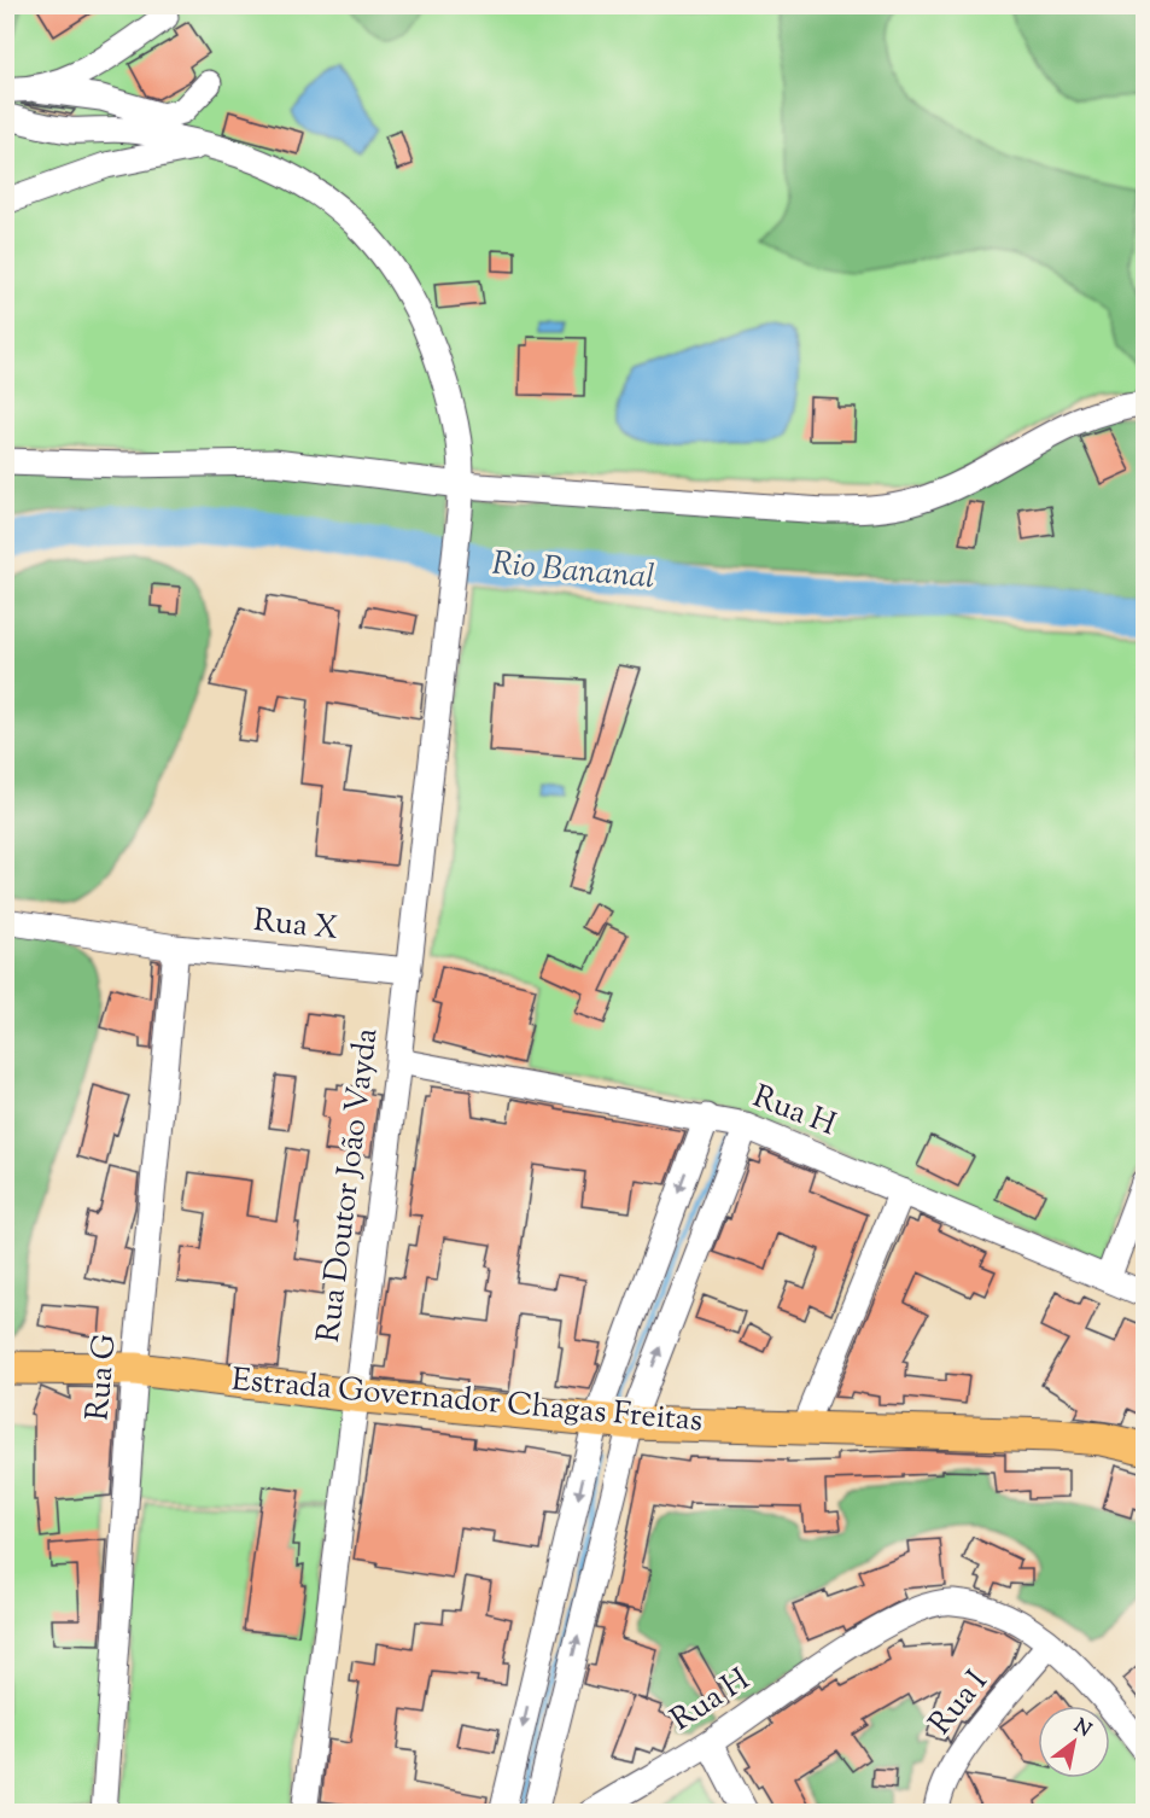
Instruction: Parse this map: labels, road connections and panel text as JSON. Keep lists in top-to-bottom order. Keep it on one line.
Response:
{"streets":{"main road":["Estrada Governador Chagas Freitas"],"street":["Rua X","Rua H","Rua Doutor João Vayda","Rua G","Rua I"]},"crossings":[["Rua X","Rua Doutor João Vayda"],["Rua X","Rua G"],["Rua H","Rua Doutor João Vayda"],["Rua H","Rua I"],["Rua Doutor João Vayda","Estrada Governador Chagas Freitas"],["Rua G","Estrada Governador Chagas Freitas"]],"water":["Rio Bananal"],"north":"top right"}
